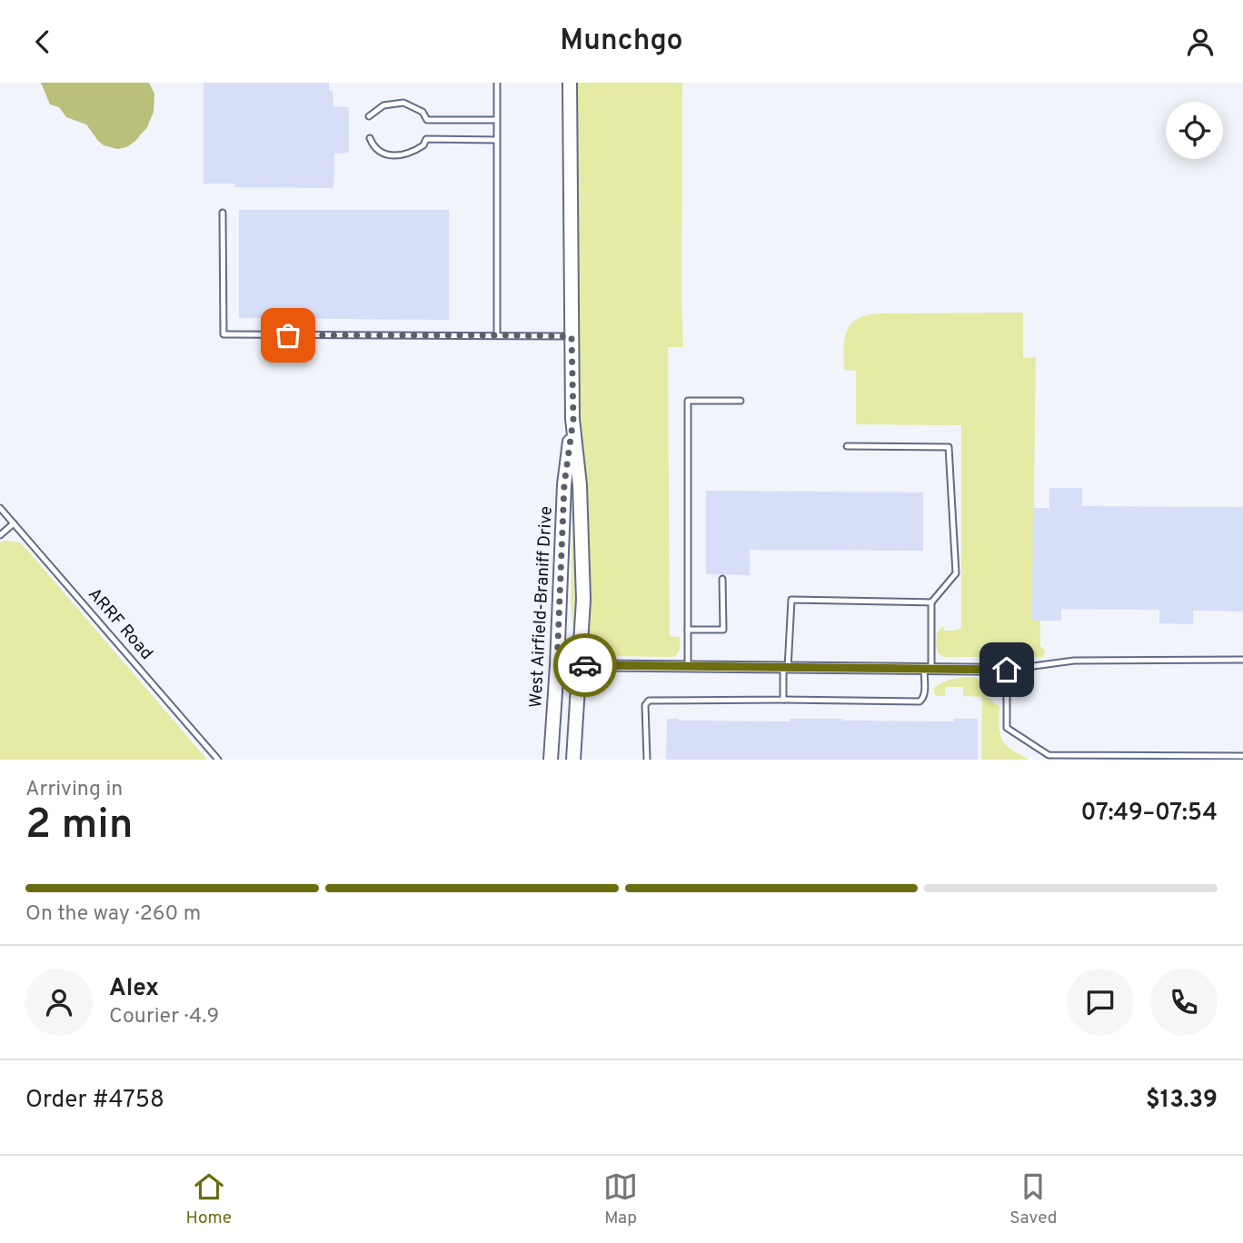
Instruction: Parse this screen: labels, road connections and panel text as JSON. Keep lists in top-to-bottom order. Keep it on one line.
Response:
{"streets":{"street":["West Airfield-Braniff Drive"],"lane":["ARRF Road"]},"page":{"header":"Munchgo","heading":["2 min","Arriving in","07:49–07:54"],"panel":["Alex","Courier · 4.9","Order #4758","$13.39"],"bar":"On the way · 260 m","tabs":["Home","Map","Saved"]}}
